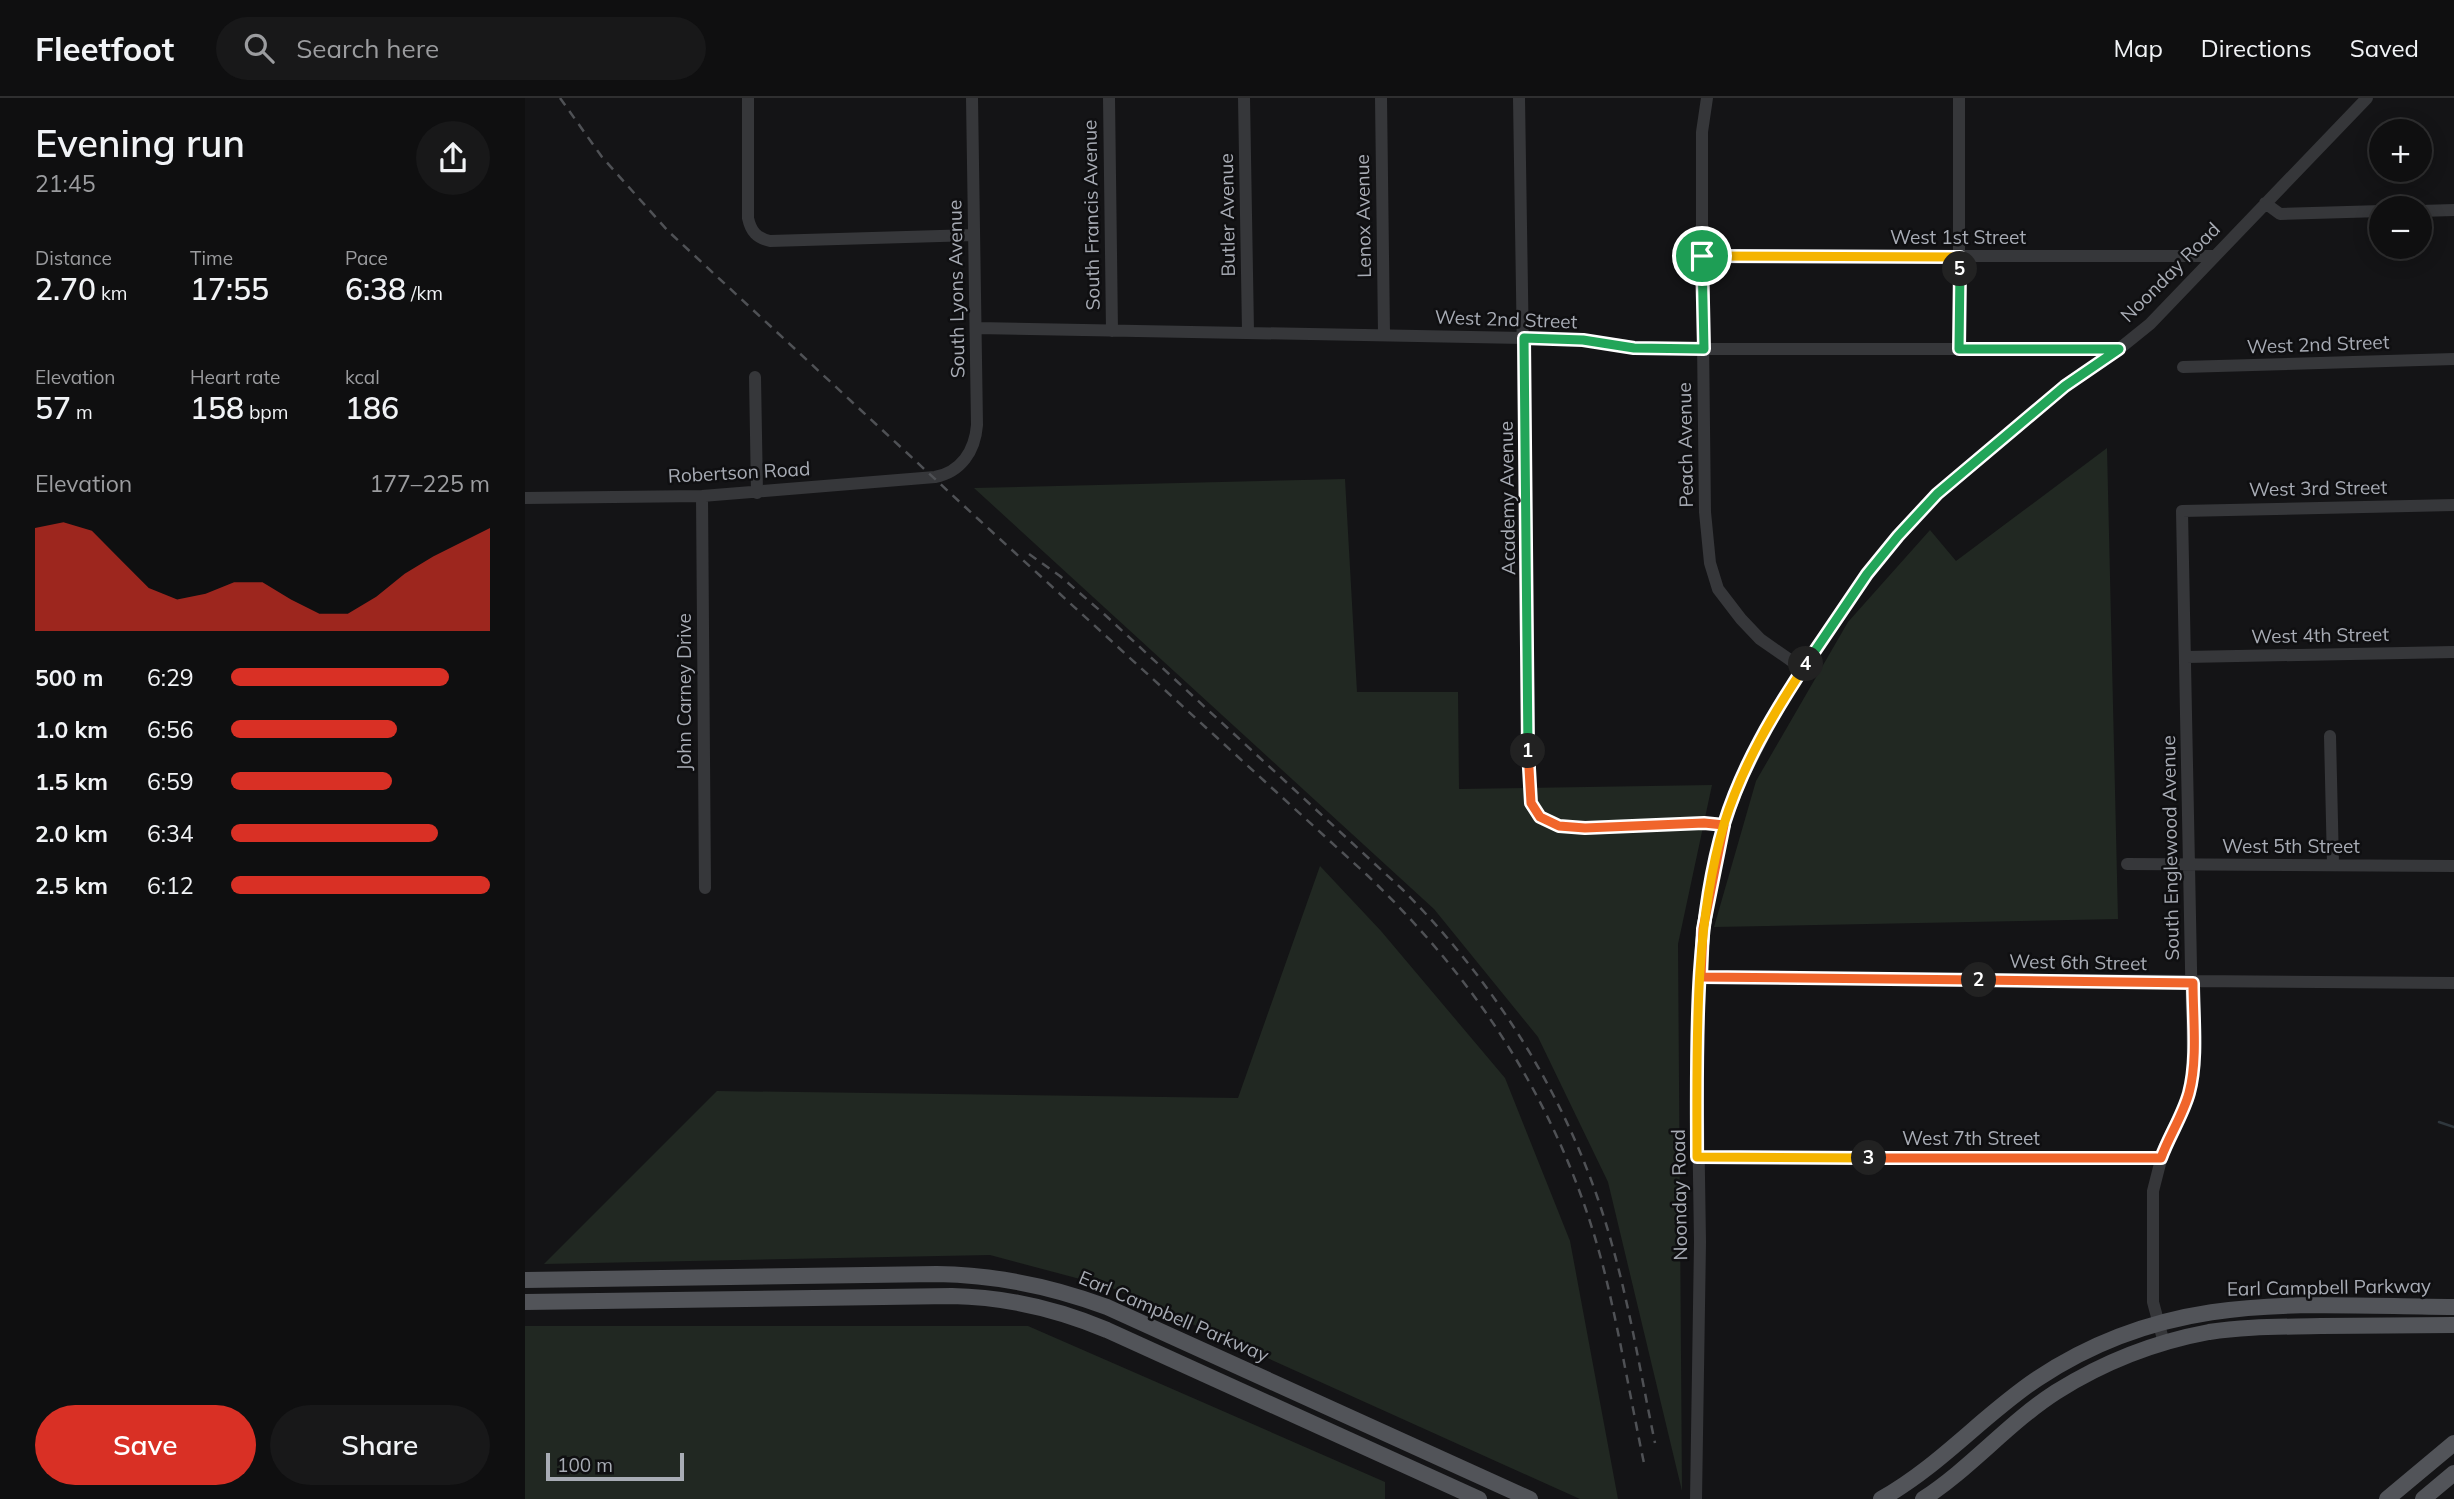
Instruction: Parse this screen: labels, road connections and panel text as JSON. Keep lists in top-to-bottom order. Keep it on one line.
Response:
{"streets":{"main road":["Earl Campbell Parkway"],"street":["South Francis Avenue","Butler Avenue","Lenox Avenue","West 1st Street","Noonday Road","South Lyons Avenue","West 2nd Street","Peach Avenue","Robertson Road","West 3rd Street","Academy Avenue","West 4th Street","John Carney Drive","West 5th Street","South Englewood Avenue","West 6th Street","West 7th Street"]},"crossings":[["South Francis Avenue","West 2nd Street"],["Butler Avenue","West 2nd Street"],["Lenox Avenue","West 2nd Street"],["West 1st Street","Noonday Road"],["West 1st Street","Peach Avenue"],["Noonday Road","West 2nd Street"],["Noonday Road","Peach Avenue"],["Noonday Road","Academy Avenue"],["Noonday Road","West 6th Street"],["Noonday Road","West 7th Street"],["South Lyons Avenue","West 2nd Street"],["South Lyons Avenue","Robertson Road"],["West 2nd Street","Peach Avenue"],["West 2nd Street","Academy Avenue"],["Robertson Road","John Carney Drive"],["West 3rd Street","South Englewood Avenue"],["West 4th Street","South Englewood Avenue"],["West 5th Street","South Englewood Avenue"],["South Englewood Avenue","West 6th Street"],["South Englewood Avenue","West 7th Street"],["South Englewood Avenue","Earl Campbell Parkway"]],"scale_bar":"100 m","page":{"header":"Fleetfoot","search":"Search here","nav":["Map","Directions","Saved"],"heading":["Evening run","21:45"],"map_buttons":["+","−"],"stats":[["Distance","2.70 km"],["Time","17:55"],["Pace","6:38 /km"],["Elevation","57 m"],["Heart rate","158 bpm"],["kcal","186"]],"pins":["5","4","1","2","3"],"chart":["Elevation","177–225 m"],"list":[{"name":"500 m","note":"6:29"},{"name":"1.0 km","note":"6:56"},{"name":"1.5 km","note":"6:59"},{"name":"2.0 km","note":"6:34"},{"name":"2.5 km","note":"6:12"}],"buttons":["Save","Share"],"scale":"100 m"}}
